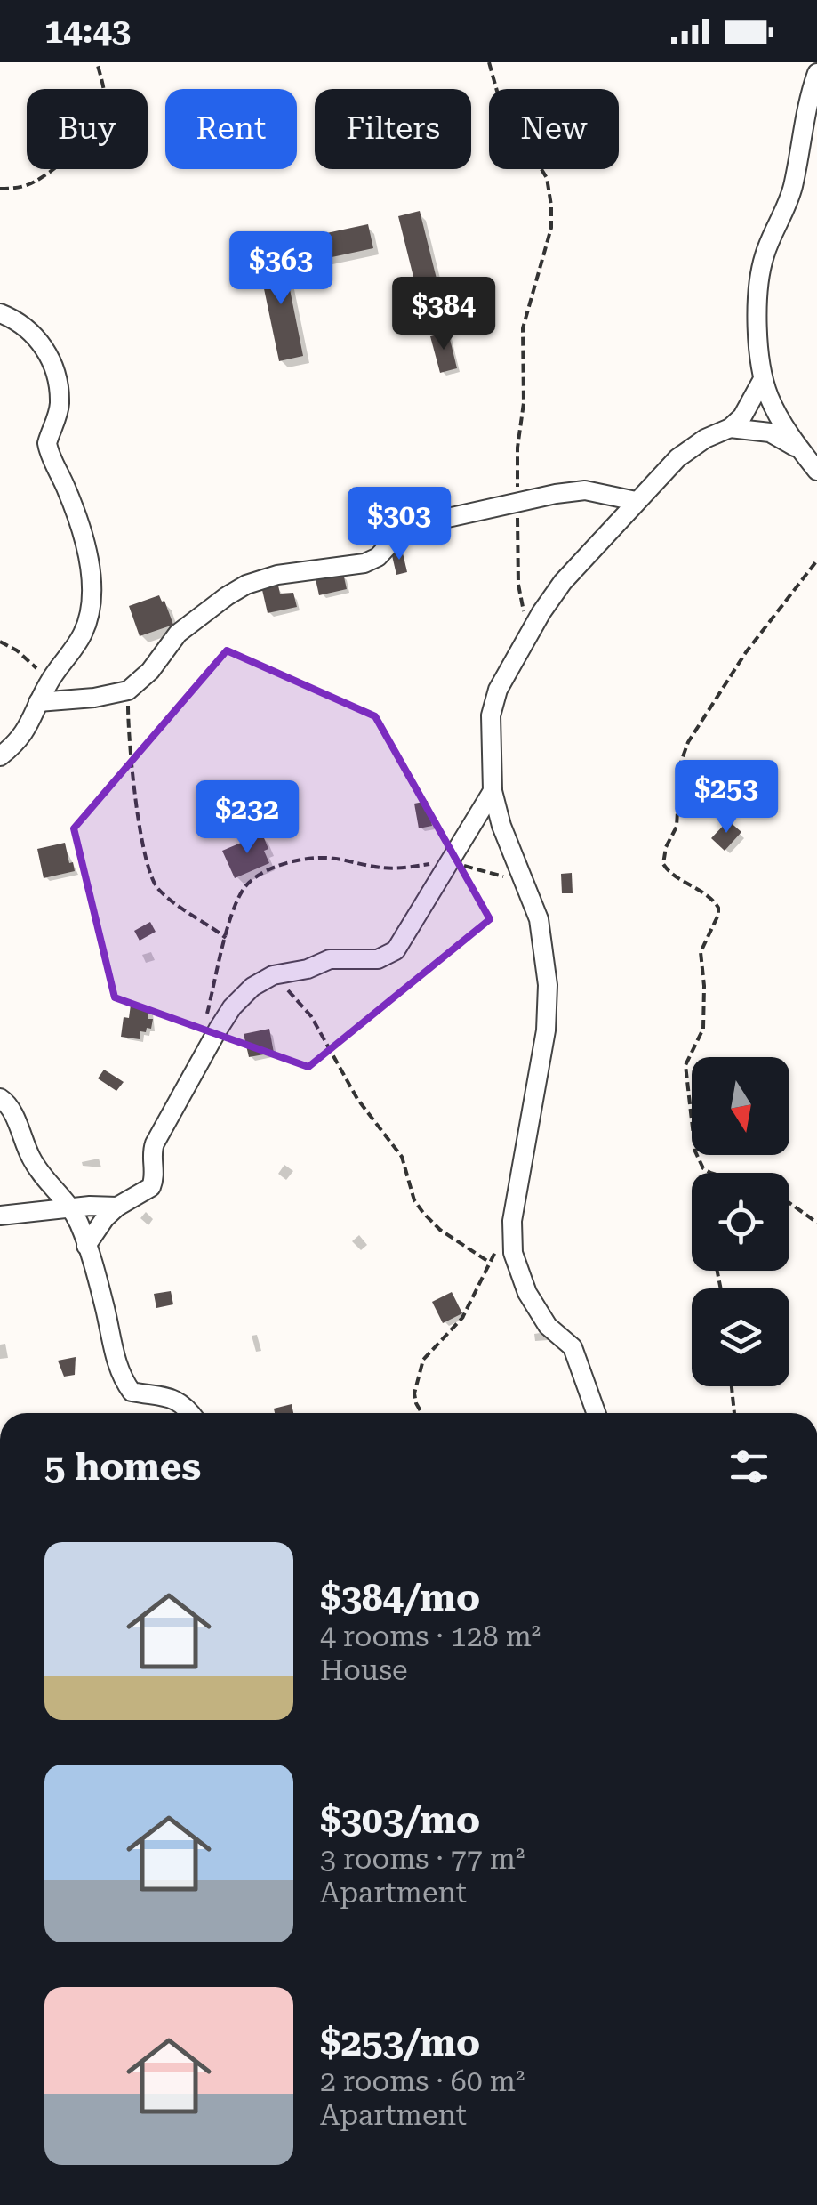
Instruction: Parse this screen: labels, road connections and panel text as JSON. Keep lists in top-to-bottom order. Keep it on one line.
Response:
{"north":"bottom","page":{"status":"14:43","chip":["Buy","Rent","Filters","New"],"price":["$363","$384","$303","$253","$232"],"heading":"5 homes","list":[{"name":"$384/mo","note":"4 rooms · 128 m² · House"},{"name":"$303/mo","note":"3 rooms · 77 m² · Apartment"},{"name":"$253/mo","note":"2 rooms · 60 m² · Apartment"}]}}
